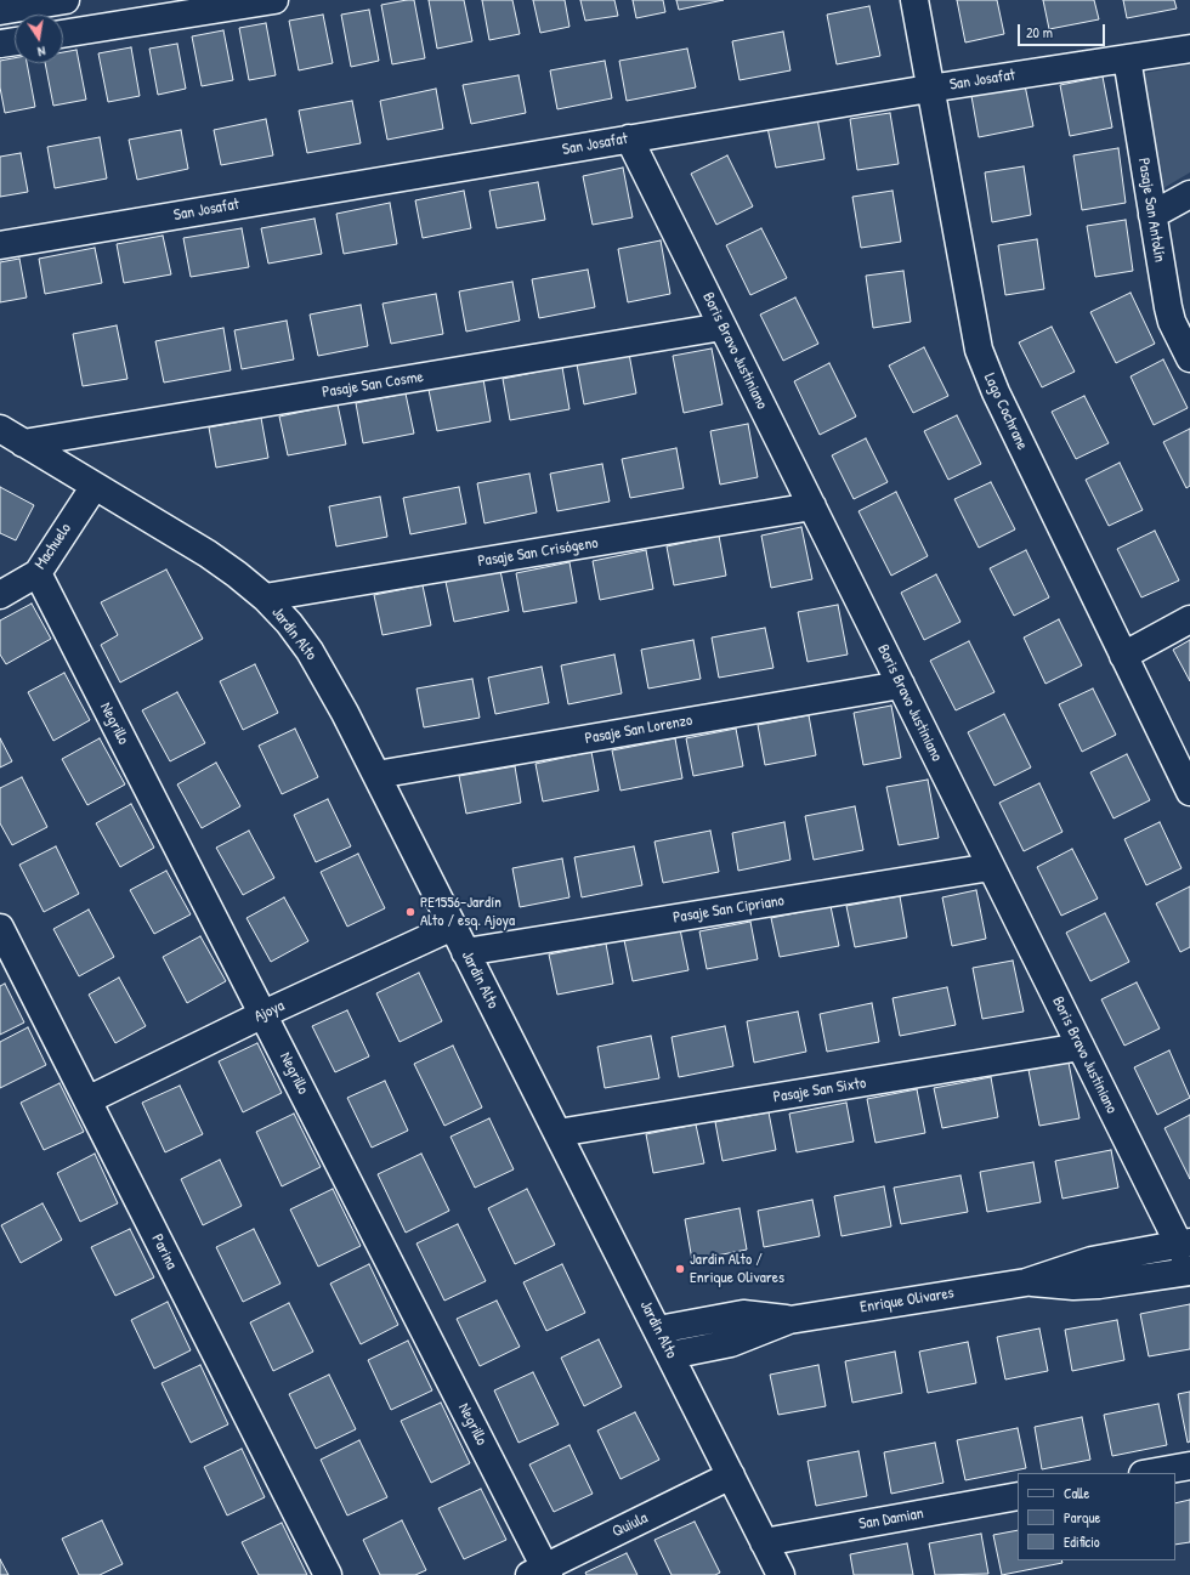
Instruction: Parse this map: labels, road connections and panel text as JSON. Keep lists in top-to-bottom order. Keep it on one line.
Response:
{"streets":{"street":["San Josafat","Pasaje San Antolín","Boris Bravo Justiniano","Pasaje San Cosme","Lago Cochrane","Machuelo","Pasaje San Crisógeno","Jardín Alto","Negrillo","Pasaje San Lorenzo","Pasaje San Cipriano","Ajoya","Pasaje San Sixto","Parina","Enrique Olivares","San Damian","Quiula"]},"crossings":[["San Josafat","Pasaje San Antolín"],["San Josafat","Boris Bravo Justiniano"],["San Josafat","Lago Cochrane"],["Boris Bravo Justiniano","Pasaje San Cosme"],["Boris Bravo Justiniano","Pasaje San Crisógeno"],["Boris Bravo Justiniano","Pasaje San Lorenzo"],["Boris Bravo Justiniano","Pasaje San Cipriano"],["Boris Bravo Justiniano","Pasaje San Sixto"],["Boris Bravo Justiniano","Enrique Olivares"],["Pasaje San Cosme","Jardín Alto"],["Machuelo","Jardín Alto"],["Machuelo","Negrillo"],["Pasaje San Crisógeno","Jardín Alto"],["Jardín Alto","Pasaje San Lorenzo"],["Jardín Alto","Pasaje San Cipriano"],["Jardín Alto","Ajoya"],["Jardín Alto","Pasaje San Sixto"],["Jardín Alto","Enrique Olivares"],["Jardín Alto","San Damian"],["Jardín Alto","Quiula"],["Negrillo","Ajoya"],["Negrillo","Quiula"],["Ajoya","Parina"]],"places":["PE1556-Jardín Alto / esq. Ajoya","Jardin Alto / Enrique Olivares"],"legend":["Calle","Parque","Edificio"],"scale_bar":"20 m","north":"bottom"}
